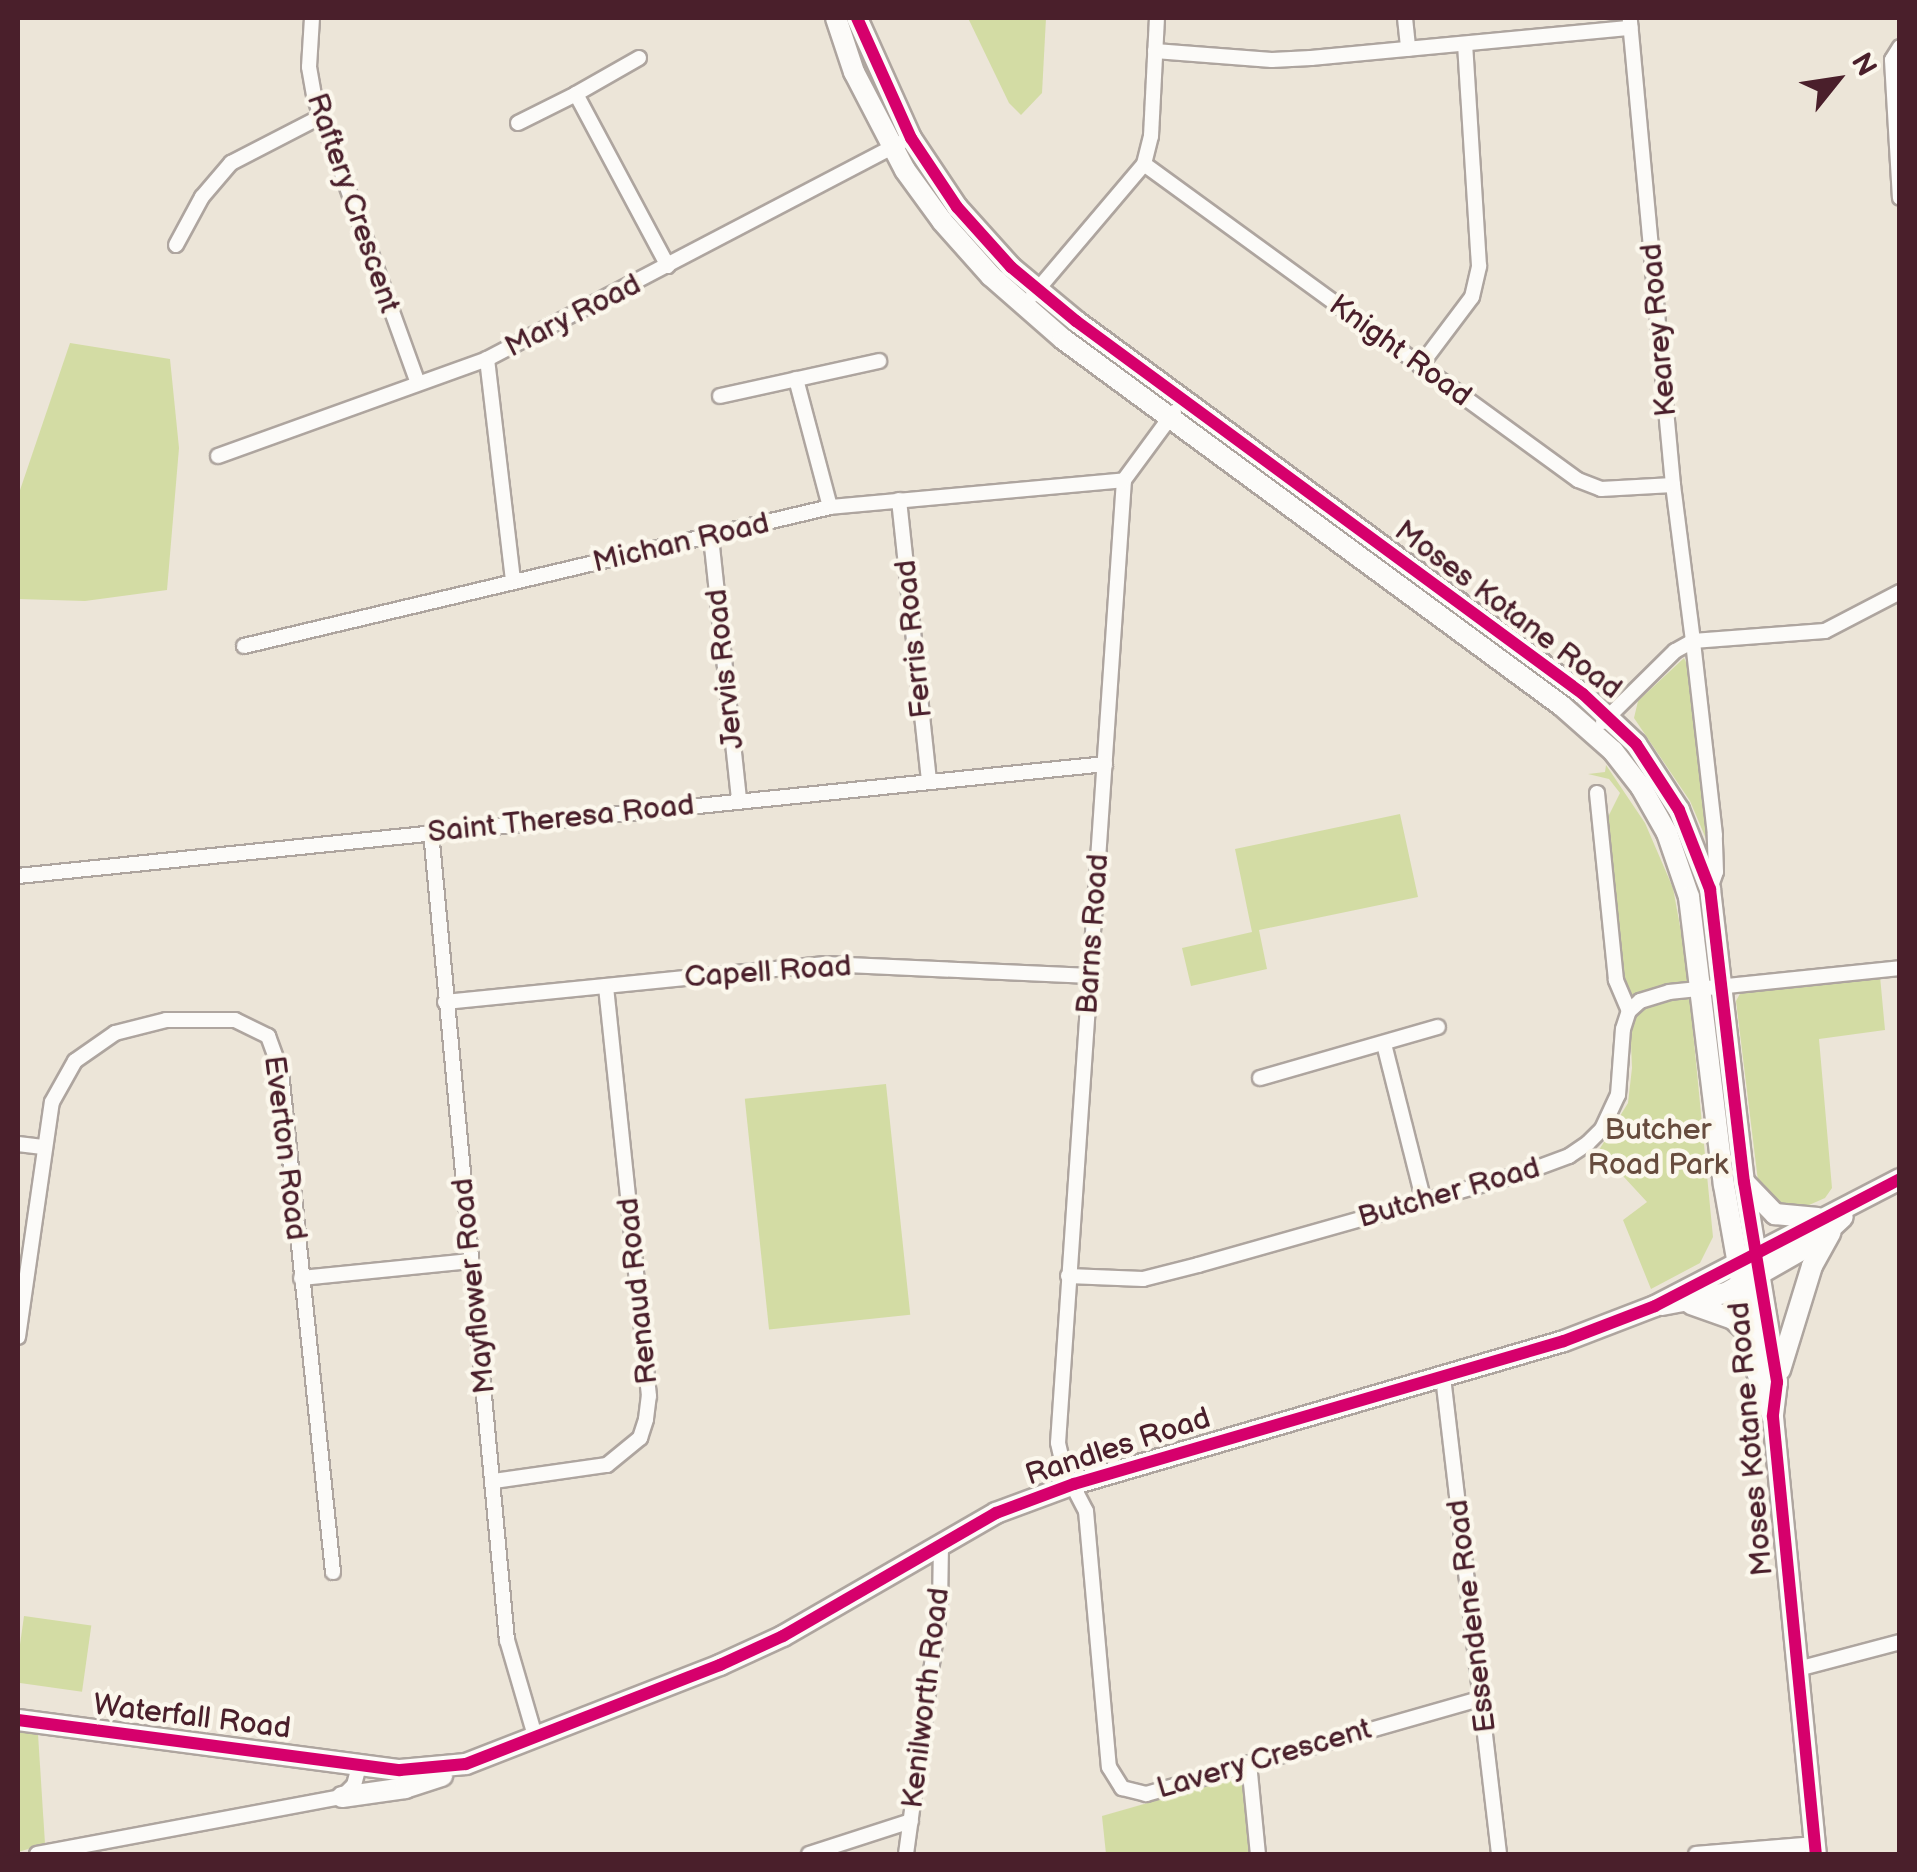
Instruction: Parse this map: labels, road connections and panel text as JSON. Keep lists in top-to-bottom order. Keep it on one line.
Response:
{"streets":{"street":["Raftery Crescent","Mary Road","Kearey Road","Knight Road","Michan Road","Moses Kotane Road","Ferris Road","Jervis Road","Saint Theresa Road","Barns Road","Capell Road","Everton Road","Butcher Road","Mayflower Road","Renaud Road","Randles Road","Essendene Road","Kenilworth Road","Waterfall Road","Lavery Crescent"]},"crossings":[["Raftery Crescent","Mary Road"],["Mary Road","Moses Kotane Road"],["Kearey Road","Knight Road"],["Kearey Road","Moses Kotane Road"],["Michan Road","Ferris Road"],["Michan Road","Jervis Road"],["Michan Road","Barns Road"],["Moses Kotane Road","Randles Road"],["Ferris Road","Saint Theresa Road"],["Jervis Road","Saint Theresa Road"],["Saint Theresa Road","Barns Road"],["Saint Theresa Road","Mayflower Road"],["Barns Road","Capell Road"],["Barns Road","Butcher Road"],["Barns Road","Randles Road"],["Barns Road","Lavery Crescent"],["Capell Road","Mayflower Road"],["Capell Road","Renaud Road"],["Mayflower Road","Renaud Road"],["Mayflower Road","Randles Road"],["Randles Road","Essendene Road"],["Randles Road","Kenilworth Road"],["Randles Road","Waterfall Road"],["Randles Road","Lavery Crescent"],["Essendene Road","Lavery Crescent"]],"parks":["Butcher Road Park"],"north":"top right"}
